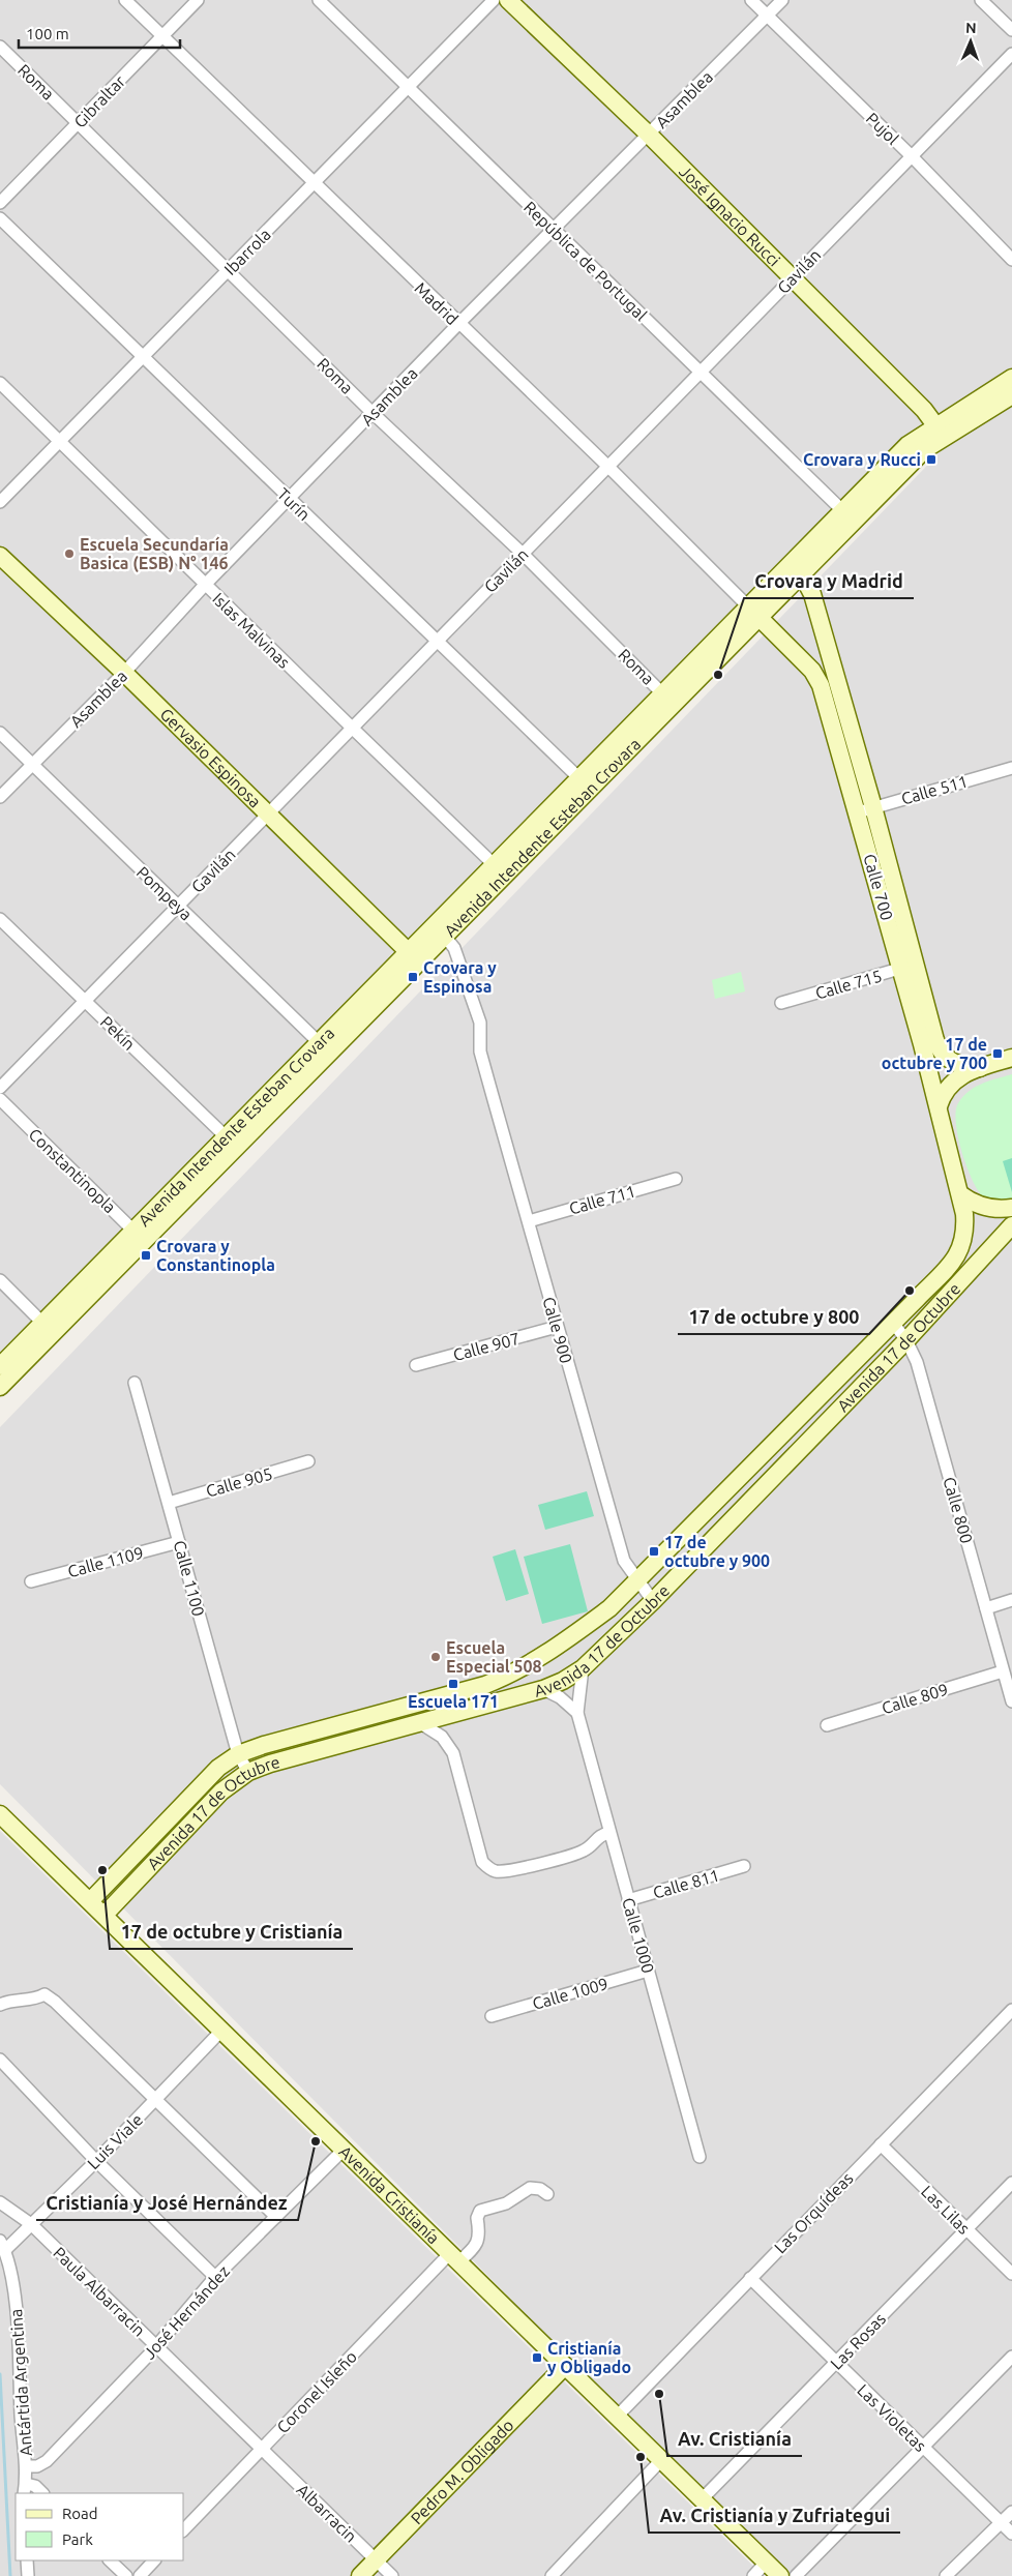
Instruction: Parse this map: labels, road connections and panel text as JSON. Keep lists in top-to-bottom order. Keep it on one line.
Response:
{"streets":{"main road":["José Ignacio Rucci","Gervasio Espinosa","Avenida Intendente Esteban Crovara","Calle 700","Avenida 17 de Octubre","Avenida Cristianía","Pedro M. Obligado"],"street":["Roma","Asamblea","Gibraltar","Pujol","Ibarrola","República de Portugal","Gavilán","Madrid","Turín","Islas Malvinas","Calle 511","Pompeya","Calle 715","Pekín","Constantinopla","Calle 711","Calle 900","Calle 907","Calle 905","Calle 800","Calle 1109","Calle 1100","Calle 809","Calle 811","Calle 1000","Calle 1009","Luis Viale","Las Lilas","Las Orquídeas","Paula Albarracin","José Hernández","Las Rosas","Antártida Argentina","Coronel Isleño","Las Violetas","Albarracin"]},"crossings":[["Roma","Asamblea"],["Roma","Gibraltar"],["Roma","Ibarrola"],["Roma","Gavilán"],["Roma","Avenida Intendente Esteban Crovara"],["Asamblea","Pujol"],["Asamblea","José Ignacio Rucci"],["Asamblea","República de Portugal"],["Asamblea","Madrid"],["Asamblea","Turín"],["Asamblea","Islas Malvinas"],["Asamblea","Gervasio Espinosa"],["Asamblea","Pompeya"],["Gibraltar","Madrid"],["Pujol","Gavilán"],["José Ignacio Rucci","Gavilán"],["José Ignacio Rucci","Avenida Intendente Esteban Crovara"],["Ibarrola","República de Portugal"],["Ibarrola","Madrid"],["Ibarrola","Turín"],["Ibarrola","Islas Malvinas"],["República de Portugal","Gavilán"],["República de Portugal","Avenida Intendente Esteban Crovara"],["Gavilán","Madrid"],["Gavilán","Turín"],["Gavilán","Islas Malvinas"],["Gavilán","Gervasio Espinosa"],["Gavilán","Pompeya"],["Gavilán","Pekín"],["Madrid","Avenida Intendente Esteban Crovara"],["Madrid","Calle 700"],["Turín","Avenida Intendente Esteban Crovara"],["Islas Malvinas","Avenida Intendente Esteban Crovara"],["Gervasio Espinosa","Avenida Intendente Esteban Crovara"],["Calle 511","Calle 700"],["Avenida Intendente Esteban Crovara","Calle 700"],["Avenida Intendente Esteban Crovara","Pompeya"],["Avenida Intendente Esteban Crovara","Pekín"],["Avenida Intendente Esteban Crovara","Constantinopla"],["Avenida Intendente Esteban Crovara","Calle 900"],["Calle 700","Calle 715"],["Calle 700","Avenida 17 de Octubre"],["Calle 711","Calle 900"],["Calle 900","Calle 907"],["Calle 900","Avenida 17 de Octubre"],["Avenida 17 de Octubre","Calle 800"],["Avenida 17 de Octubre","Calle 1100"],["Avenida 17 de Octubre","Calle 1000"],["Avenida 17 de Octubre","Avenida Cristianía"],["Calle 905","Calle 1100"],["Calle 800","Calle 809"],["Calle 1109","Calle 1100"],["Calle 811","Calle 1000"],["Calle 1000","Calle 1009"],["Luis Viale","Avenida Cristianía"],["Luis Viale","Paula Albarracin"],["Luis Viale","Antártida Argentina"],["Avenida Cristianía","Las Orquídeas"],["Avenida Cristianía","José Hernández"],["Avenida Cristianía","Las Rosas"],["Avenida Cristianía","Coronel Isleño"],["Avenida Cristianía","Pedro M. Obligado"],["Las Lilas","Las Orquídeas"],["Las Lilas","Las Rosas"],["Las Orquídeas","Las Violetas"],["Paula Albarracin","José Hernández"],["Paula Albarracin","Coronel Isleño"],["Paula Albarracin","Albarracin"],["José Hernández","Antártida Argentina"],["Las Rosas","Las Violetas"],["Coronel Isleño","Albarracin"],["Pedro M. Obligado","Albarracin"]],"places":{"transit":["Crovara y Rucci","Crovara y Espinosa","17 de octubre y 700","Crovara y Constantinopla","17 de octubre y 900","Escuela 171","Cristianía y Obligado"],"other":["Escuela Secundaría Basica (ESB) N° 146","Crovara y Madrid","17 de octubre y 800","Escuela Especial 508","17 de octubre y Cristianía","Cristianía y José Hernández","Av. Cristianía","Av. Cristianía y Zufriategui"]},"legend":["Road","Park"],"scale_bar":"100 m","north":"top"}
